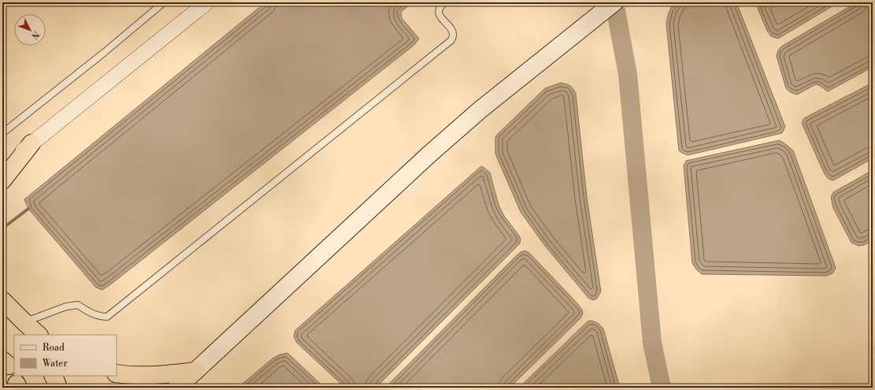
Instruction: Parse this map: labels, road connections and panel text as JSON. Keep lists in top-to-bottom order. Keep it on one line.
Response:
{"legend":["Road","Water"],"north":"bottom right"}
